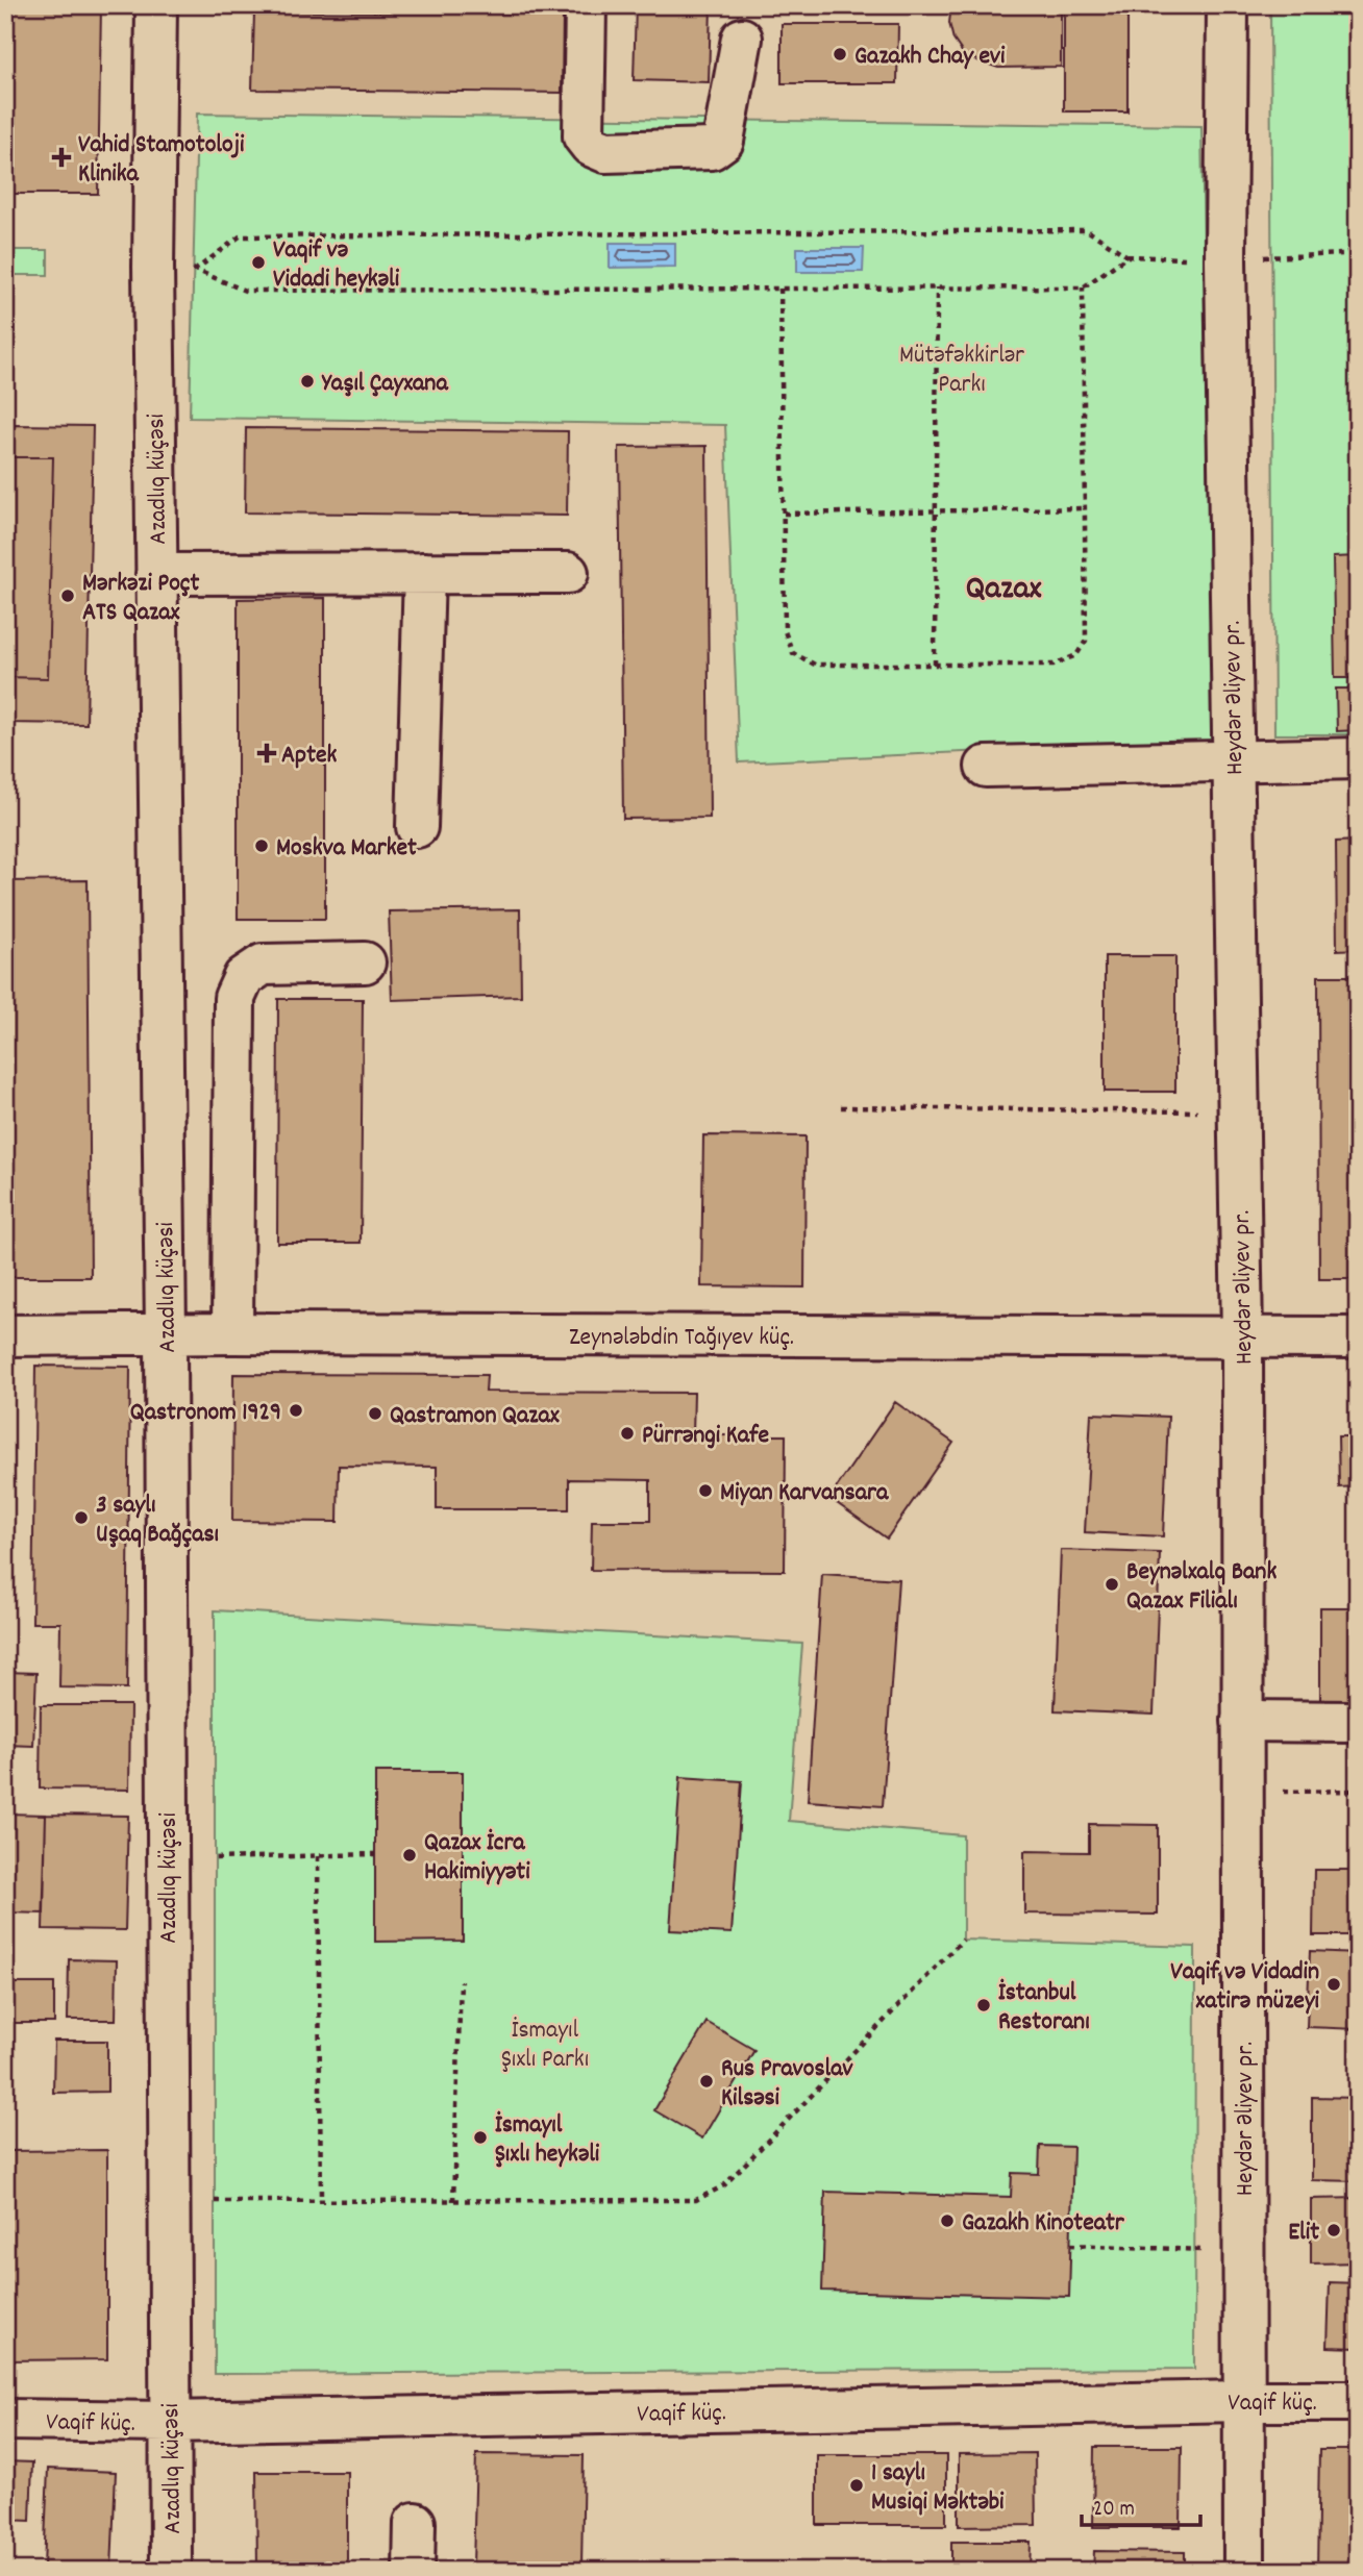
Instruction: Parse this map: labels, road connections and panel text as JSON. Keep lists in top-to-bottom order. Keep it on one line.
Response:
{"streets":{"street":["Azadlıq küçəsi","Heydər Əliyev pr.","Zeynələbdin Tağıyev küç.","Vaqif küç."]},"crossings":[["Azadlıq küçəsi","Zeynələbdin Tağıyev küç."],["Azadlıq küçəsi","Vaqif küç."],["Heydər Əliyev pr.","Zeynələbdin Tağıyev küç."],["Heydər Əliyev pr.","Vaqif küç."]],"districts":["Qazax"],"parks":["Mütəfəkkirlər Parkı","İsmayıl Şıxlı Parkı"],"places":{"other":["Gazakh Chay evi","Vaqif və Vidadi heykəli","Yaşıl Çayxana","Mərkəzi Poçt ATS Qazax","Moskva Market","Qastronom 1929","Qastramon Qazax","Pürrəngi Kafe","Miyan Karvansara","3 saylı Uşaq Bağçası","Beynəlxalq Bank Qazax Filialı","Qazax İcra Hakimiyyəti","Vaqif və Vidadin xatirə müzeyi","İstanbul Restoranı","Rus Pravoslav Kilsəsi","İsmayıl Şıxlı heykəli","Gazakh Kinoteatr","Elit","1 saylı Musiqi Məktəbi"],"health":["Vahid Stamotoloji Klinika","Aptek"]},"scale_bar":"20 m"}
